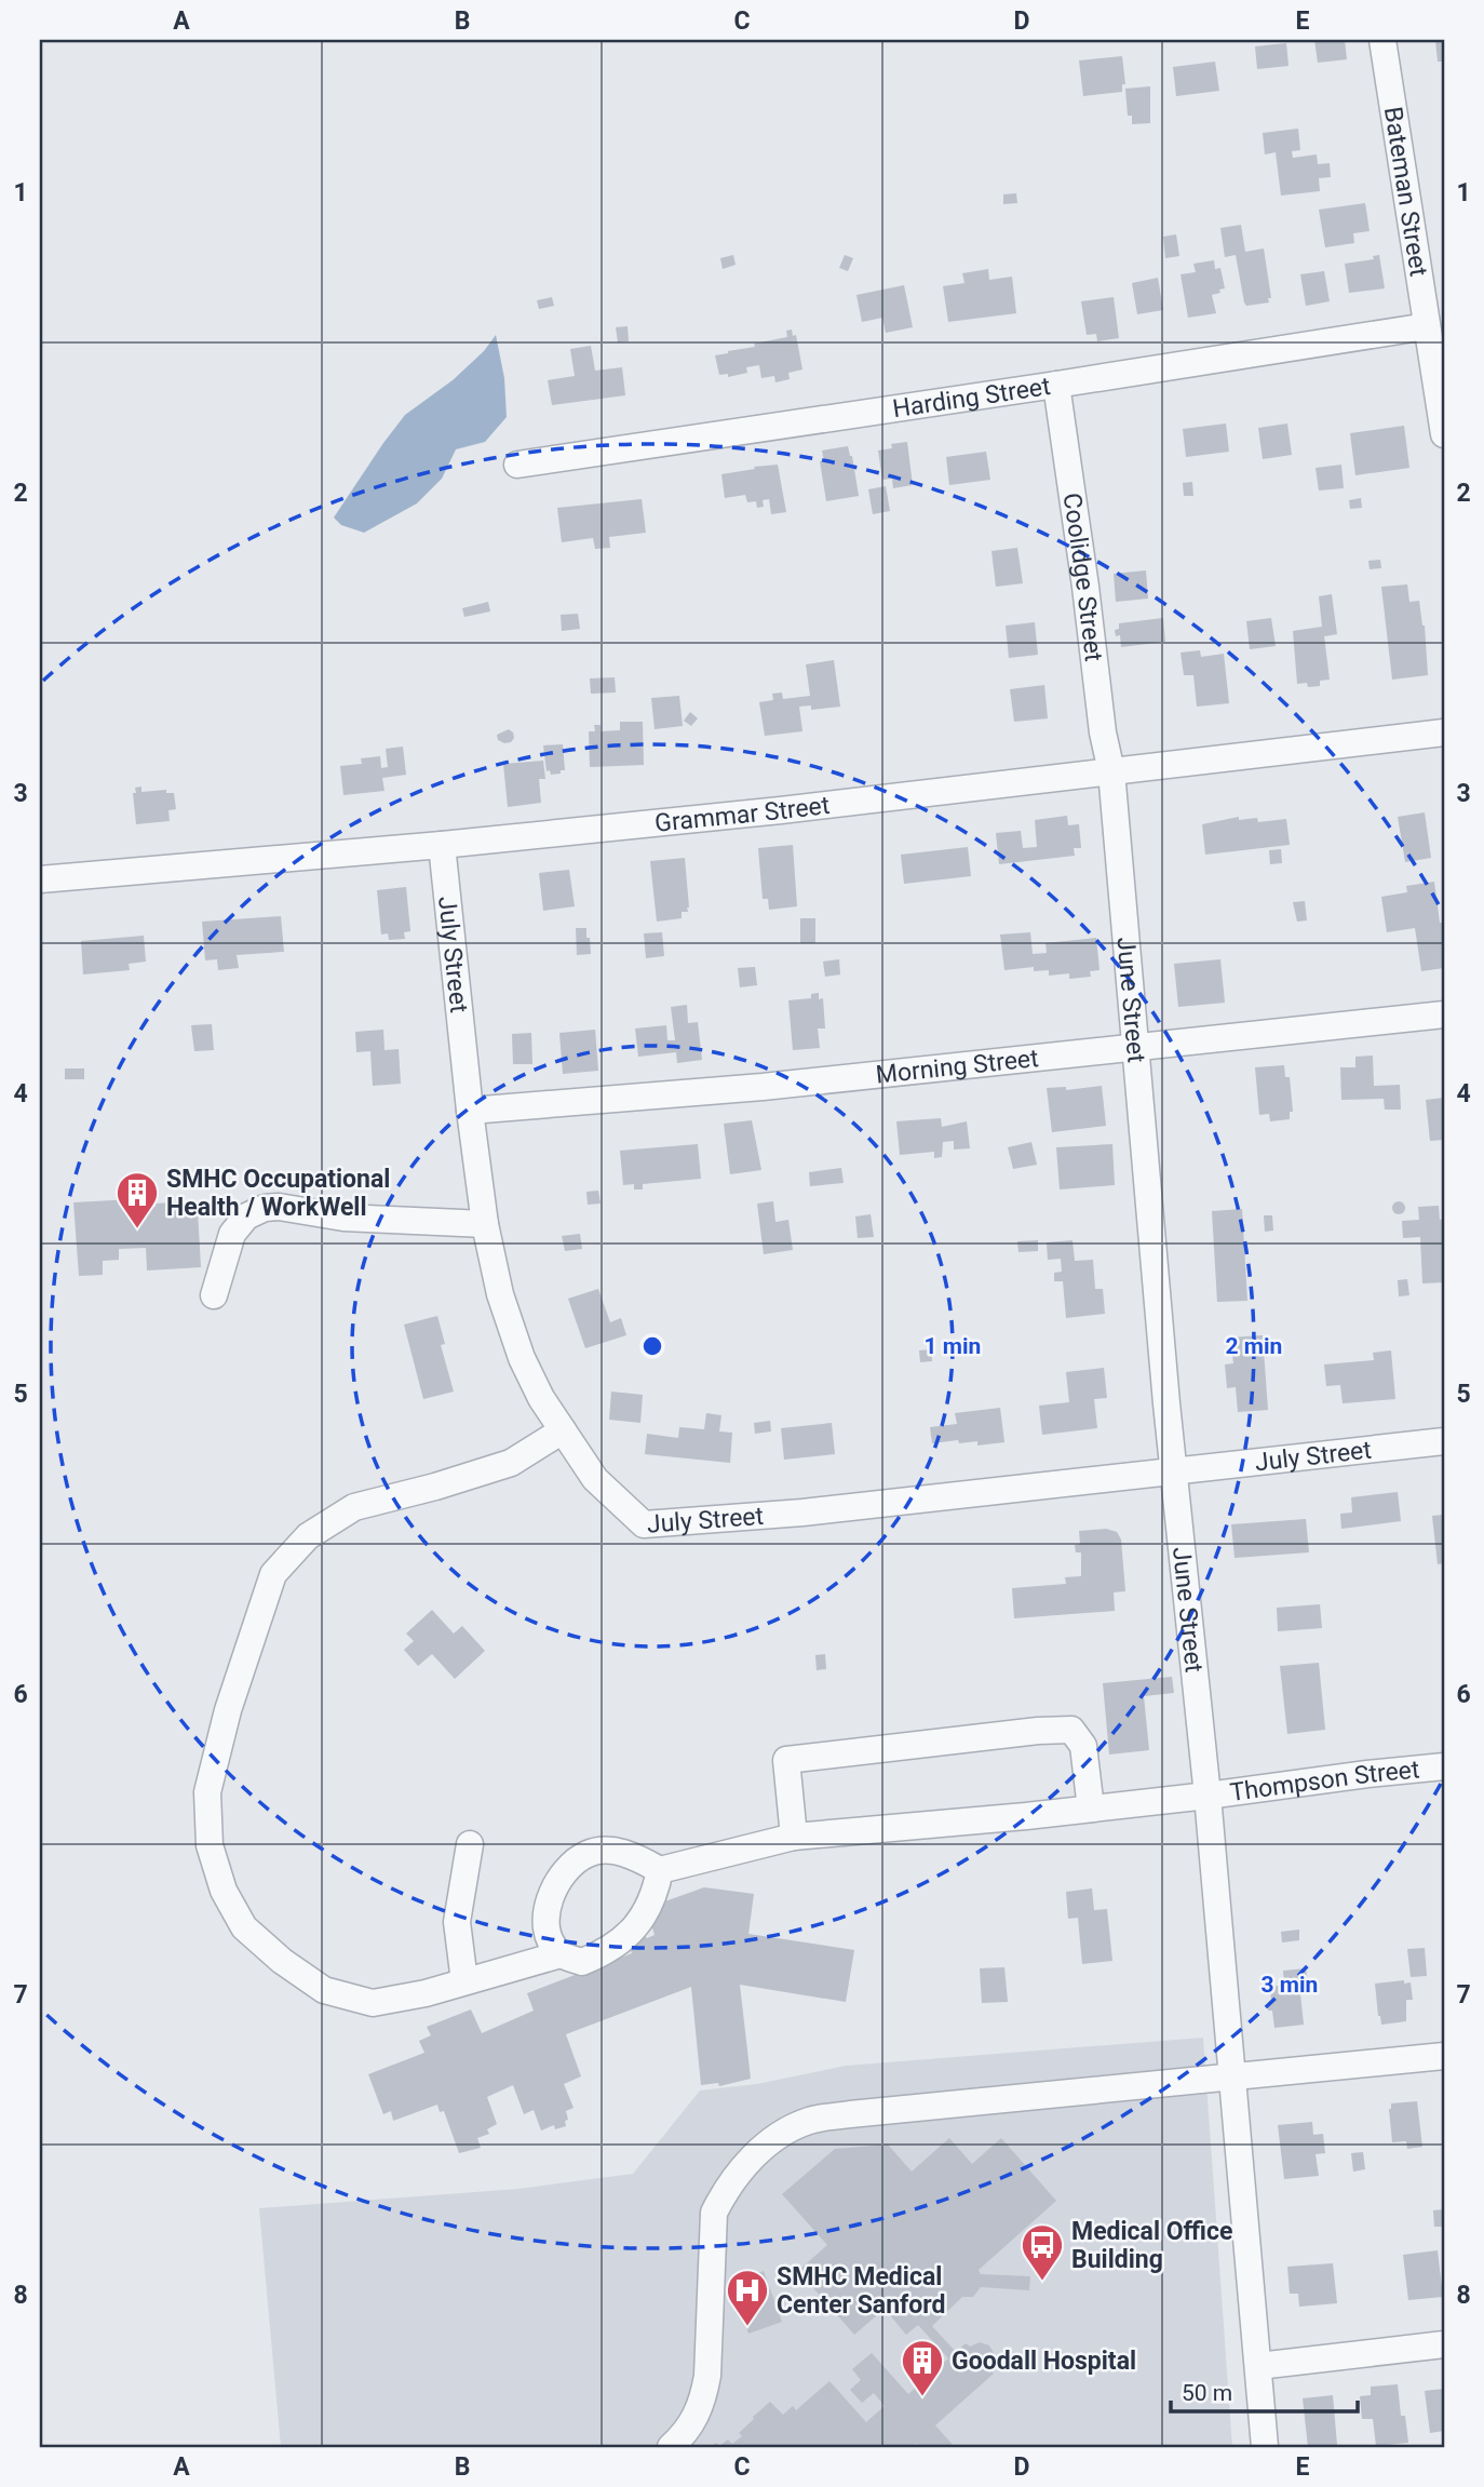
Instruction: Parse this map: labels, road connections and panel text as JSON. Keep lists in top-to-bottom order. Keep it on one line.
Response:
{"streets":{"street":["Bateman Street","Harding Street","Coolidge Street","Grammar Street","July Street","June Street","Morning Street","Thompson Street"]},"crossings":[["Bateman Street","Harding Street"],["Harding Street","Coolidge Street"],["Coolidge Street","Grammar Street"],["Coolidge Street","June Street"],["Grammar Street","July Street"],["Grammar Street","June Street"],["July Street","June Street"],["July Street","Morning Street"],["June Street","Morning Street"],["June Street","Thompson Street"]],"places":{"building":["SMHC Occupational Health / WorkWell","Goodall Hospital"],"bus stop":["Medical Office Building"],"hospital":["SMHC Medical Center Sanford"]},"scale_bar":"50 m","grid":{"columns":["A","B","C","D","E"],"rows":["1","2","3","4","5","6","7","8"]},"rings":["1 min","2 min","3 min"]}
